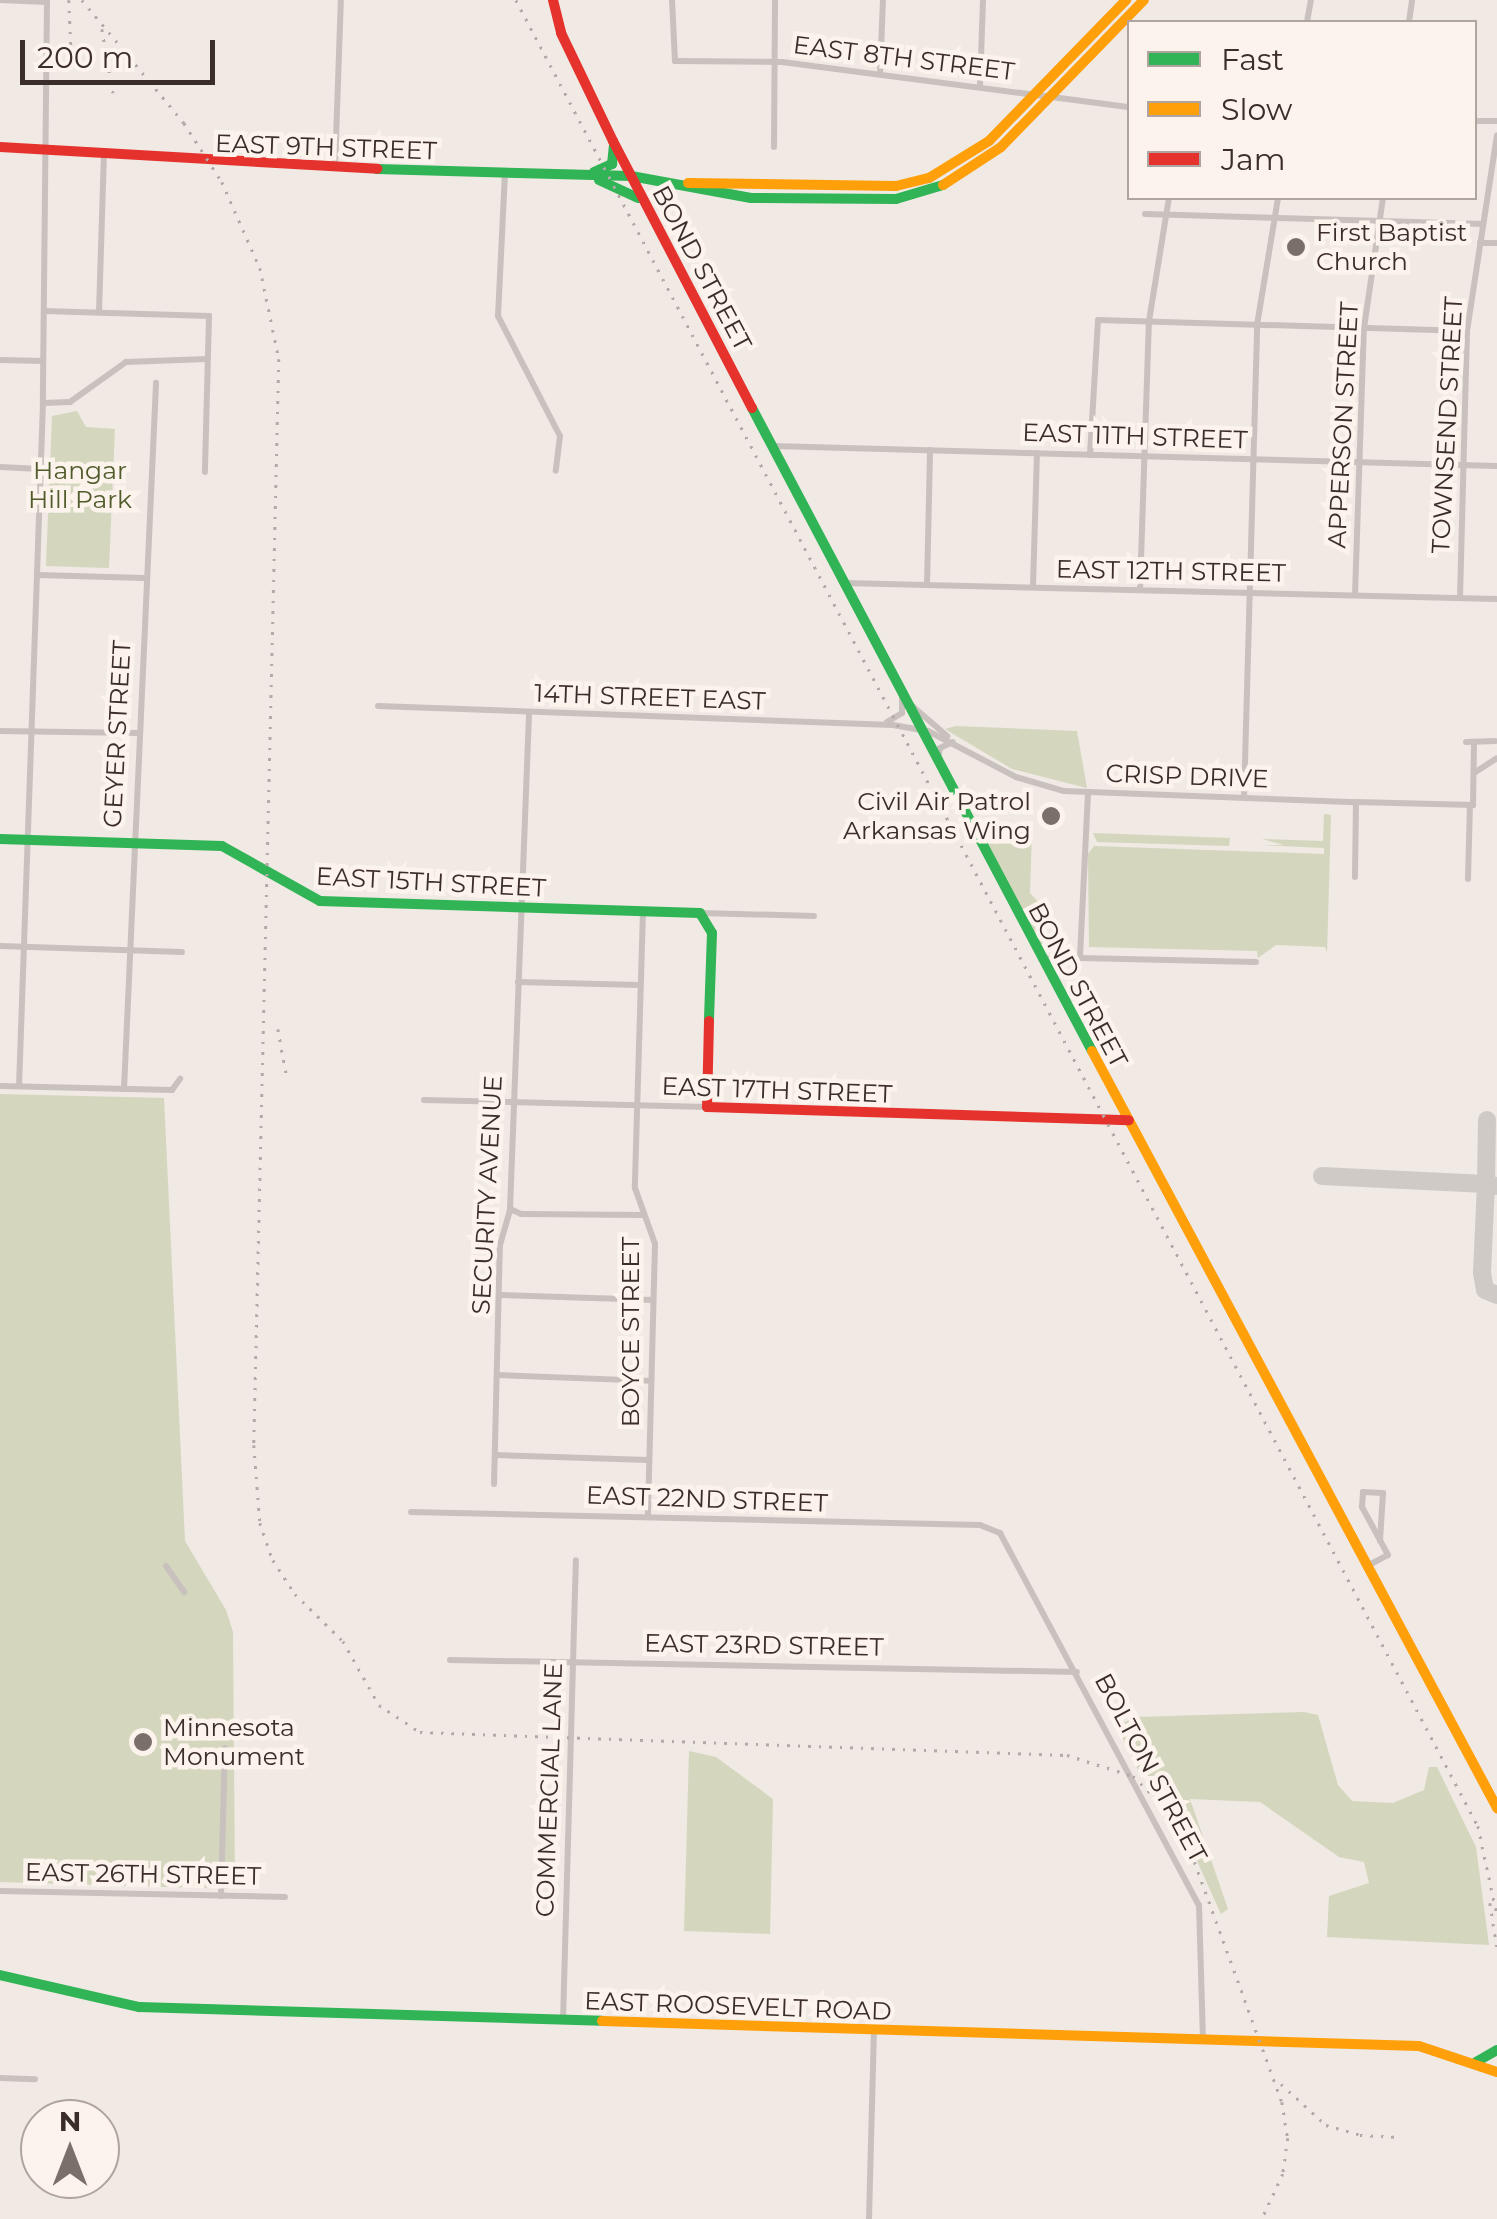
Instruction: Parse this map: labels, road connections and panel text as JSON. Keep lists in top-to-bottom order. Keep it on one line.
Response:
{"streets":{"street":["EAST 8TH STREET","EAST 9TH STREET","BOND STREET","APPERSON STREET","TOWNSEND STREET","EAST 11TH STREET","EAST 12TH STREET","14TH STREET EAST","GEYER STREET","CRISP DRIVE","EAST 15TH STREET","EAST 17TH STREET","SECURITY AVENUE","BOYCE STREET","EAST 22ND STREET","EAST 23RD STREET","BOLTON STREET","COMMERCIAL LANE","EAST 26TH STREET","EAST ROOSEVELT ROAD"]},"crossings":[["EAST 8TH STREET","EAST 9TH STREET"],["EAST 9TH STREET","BOND STREET"],["BOND STREET","EAST 11TH STREET"],["BOND STREET","EAST 12TH STREET"],["BOND STREET","14TH STREET EAST"],["BOND STREET","CRISP DRIVE"],["BOND STREET","EAST 17TH STREET"],["APPERSON STREET","EAST 11TH STREET"],["APPERSON STREET","EAST 12TH STREET"],["TOWNSEND STREET","EAST 11TH STREET"],["TOWNSEND STREET","EAST 12TH STREET"],["14TH STREET EAST","CRISP DRIVE"],["14TH STREET EAST","SECURITY AVENUE"],["GEYER STREET","EAST 15TH STREET"],["EAST 15TH STREET","SECURITY AVENUE"],["EAST 15TH STREET","BOYCE STREET"],["EAST 17TH STREET","SECURITY AVENUE"],["EAST 17TH STREET","BOYCE STREET"],["BOYCE STREET","EAST 22ND STREET"],["EAST 22ND STREET","BOLTON STREET"],["EAST 23RD STREET","BOLTON STREET"],["EAST 23RD STREET","COMMERCIAL LANE"],["BOLTON STREET","EAST ROOSEVELT ROAD"],["COMMERCIAL LANE","EAST ROOSEVELT ROAD"]],"parks":["Hangar Hill Park"],"places":["First Baptist Church","Civil Air Patrol Arkansas Wing","Minnesota Monument"],"legend":["Fast","Slow","Jam"],"scale_bar":"200 m","north":"top"}
